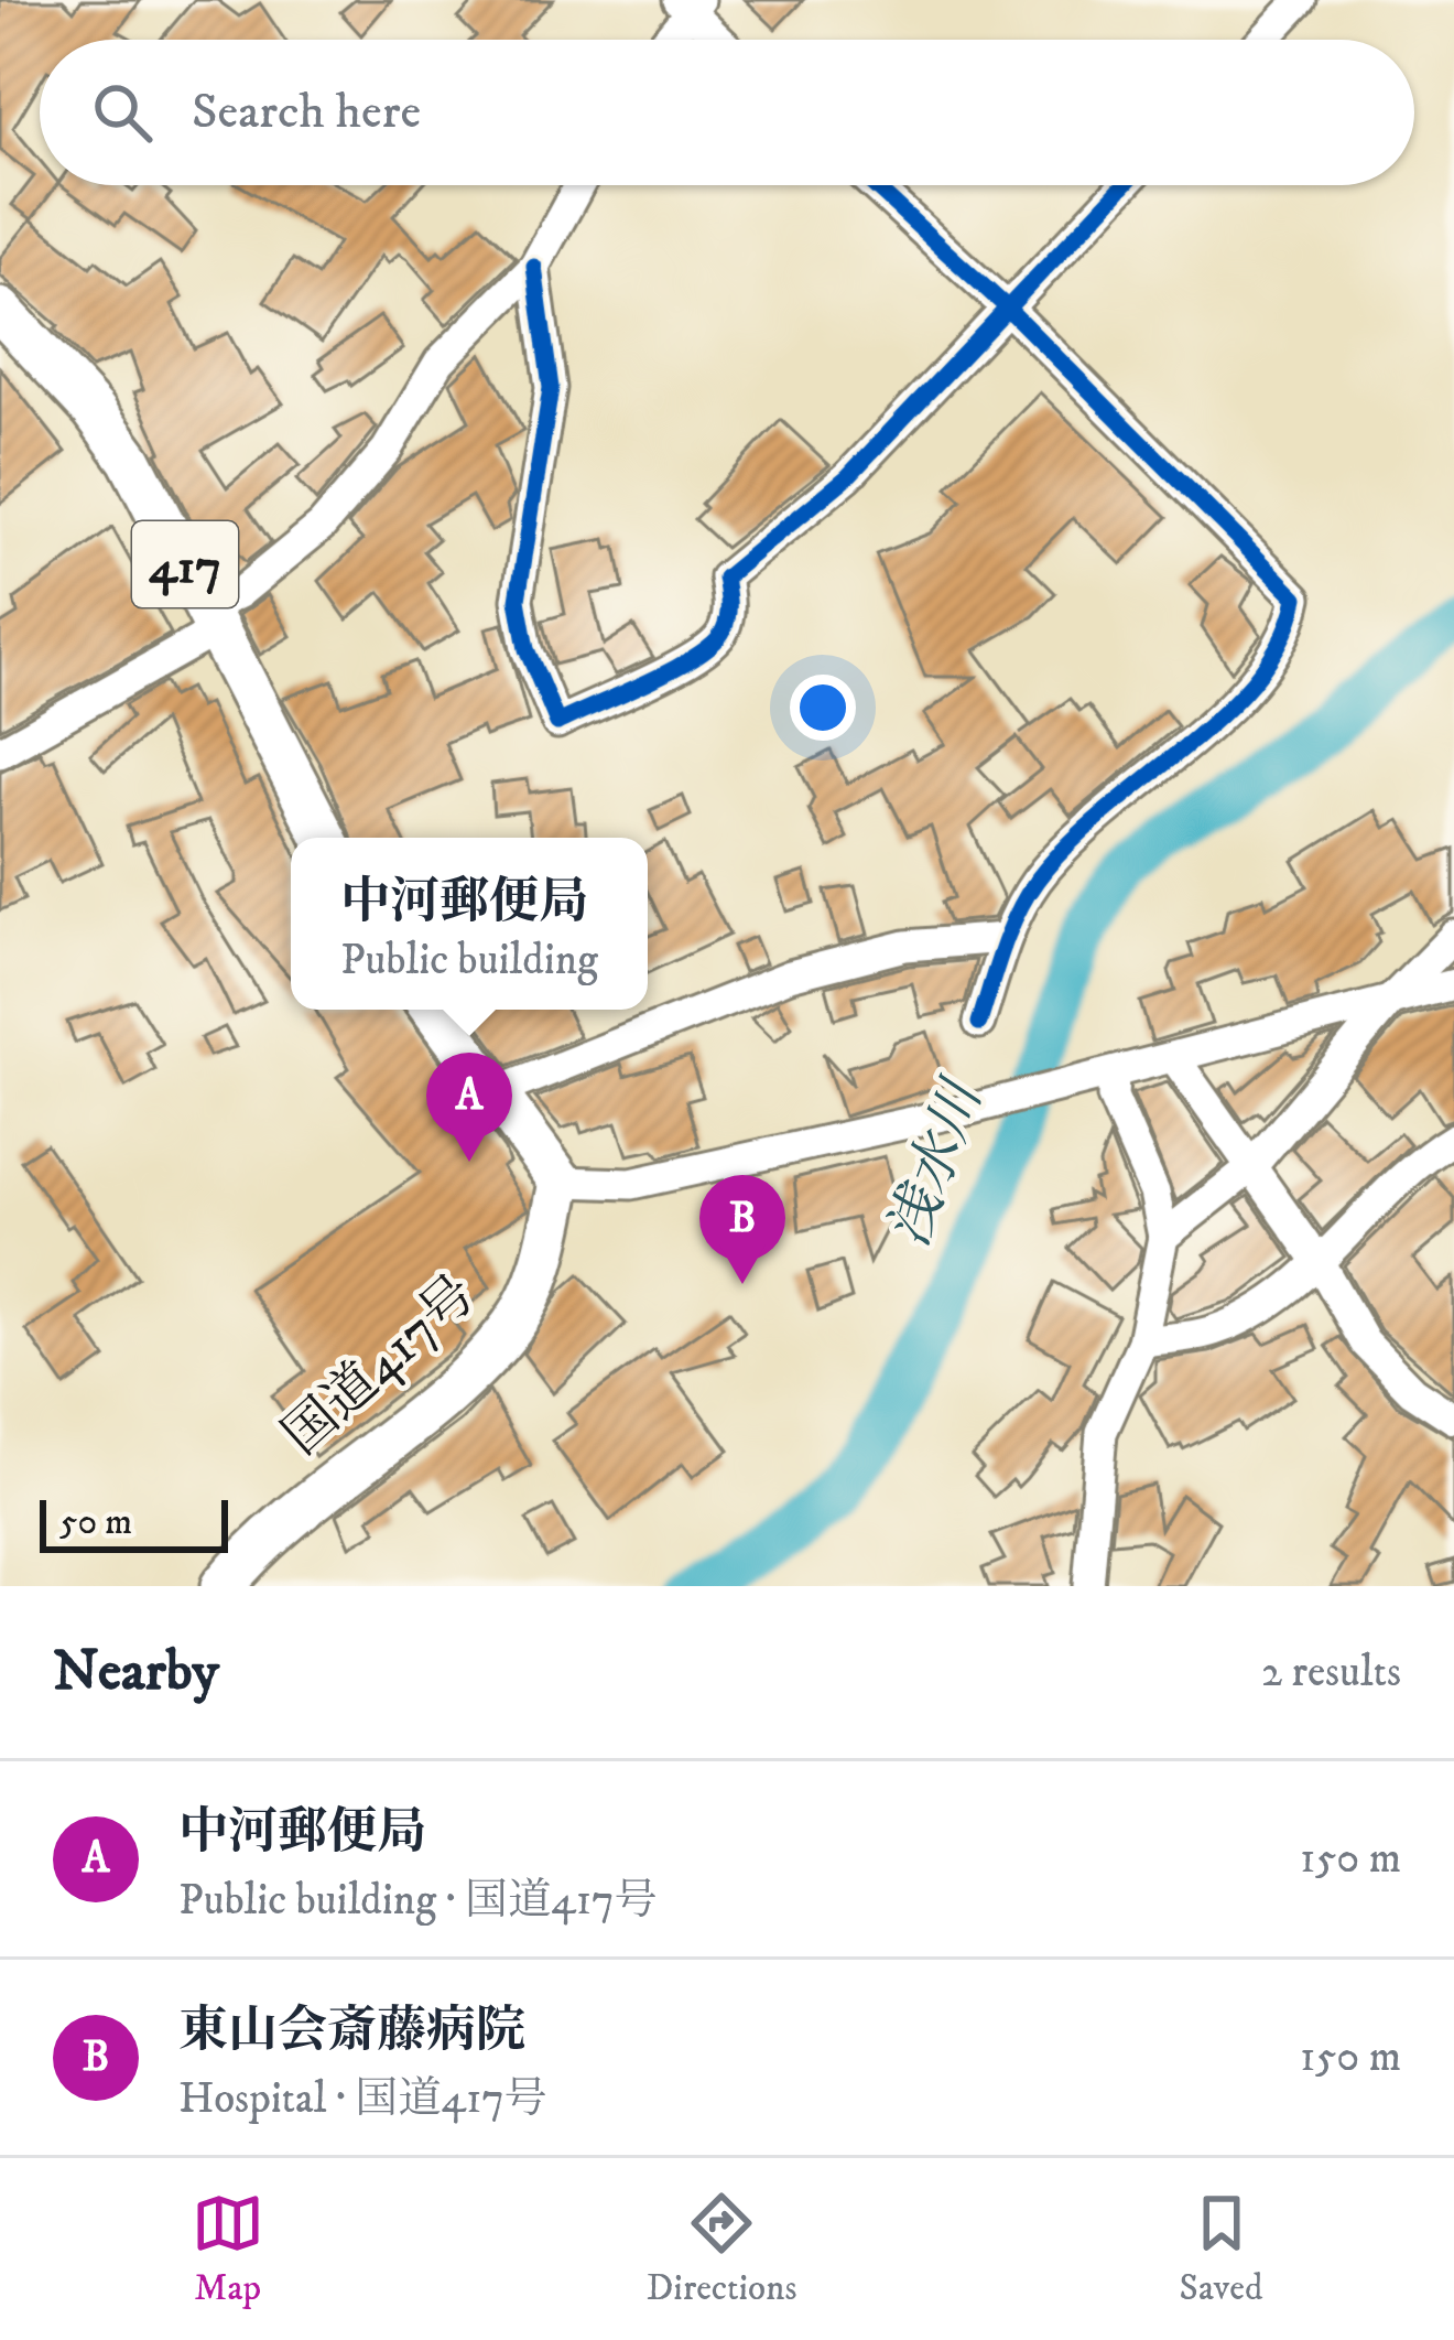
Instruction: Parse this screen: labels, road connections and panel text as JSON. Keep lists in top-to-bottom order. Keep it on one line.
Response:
{"streets":{"highway":["417","国道417号"]},"water":["浅水川"],"scale_bar":"50 m","page":{"search":"Search here","popup":["中河郵便局","Public building"],"pins":["A","B"],"scale":"50 m","heading":["Nearby","2 results"],"list":[{"mark":"A","name":"中河郵便局","note":"Public building · 国道417号","value":"150 m"},{"mark":"B","name":"東山会斎藤病院","note":"Hospital · 国道417号","value":"150 m"}],"nav":["Map","Directions","Saved"]}}
